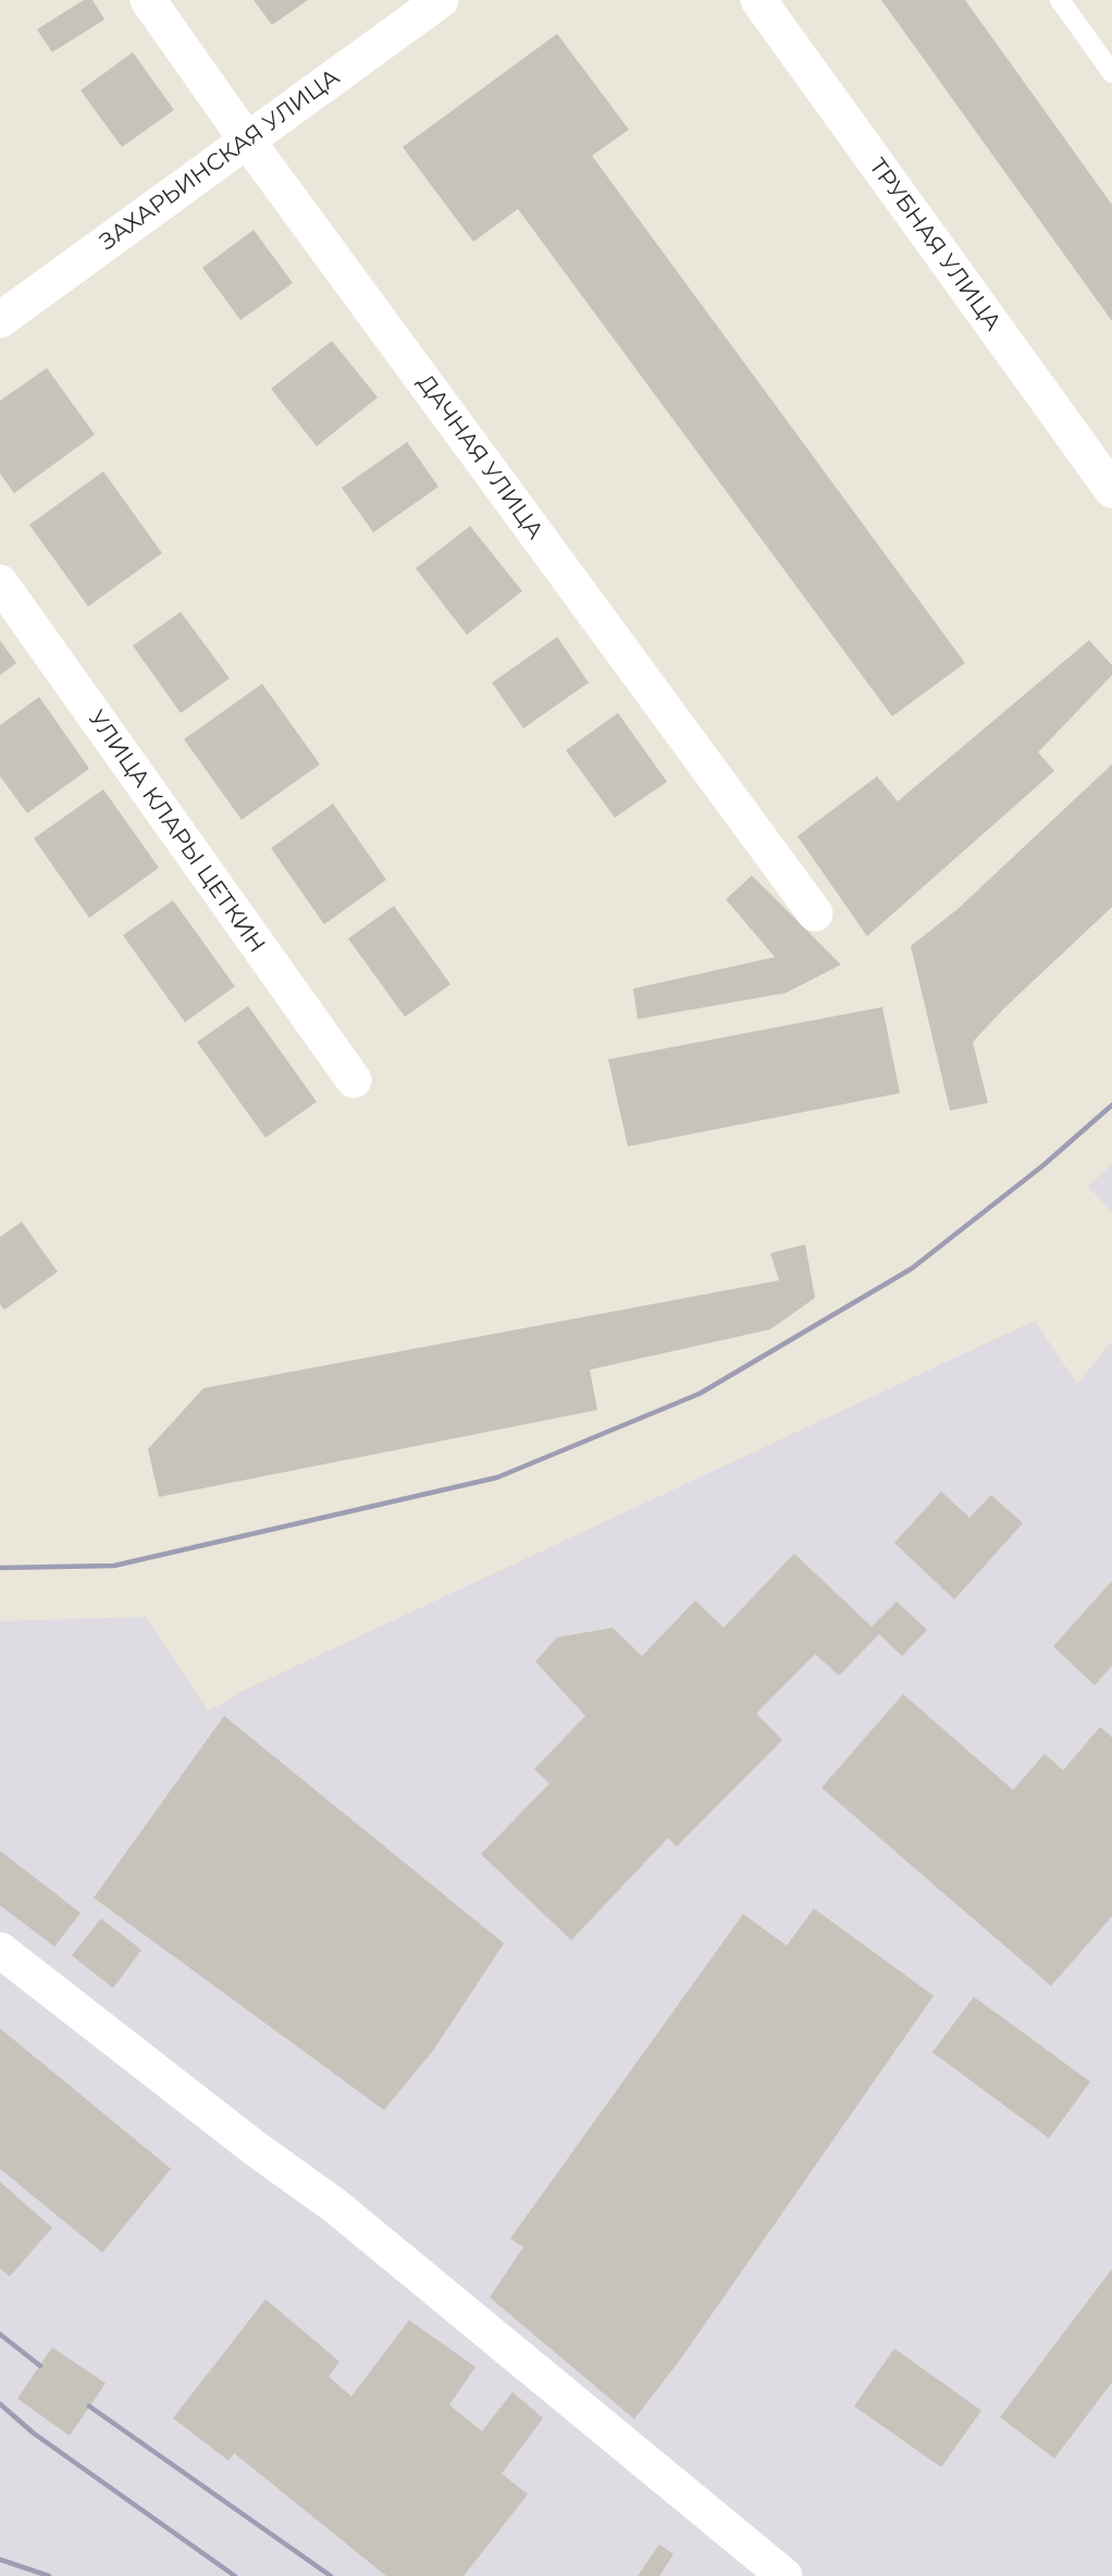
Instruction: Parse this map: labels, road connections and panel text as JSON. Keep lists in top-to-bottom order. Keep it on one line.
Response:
{"streets":{"street":["ЗАХАРЬИНСКАЯ УЛИЦА","ТРУБНАЯ УЛИЦА","ДАЧНАЯ УЛИЦА","УЛИЦА КЛАРЫ ЦЕТКИН"]},"crossings":[["ЗАХАРЬИНСКАЯ УЛИЦА","ДАЧНАЯ УЛИЦА"]]}
